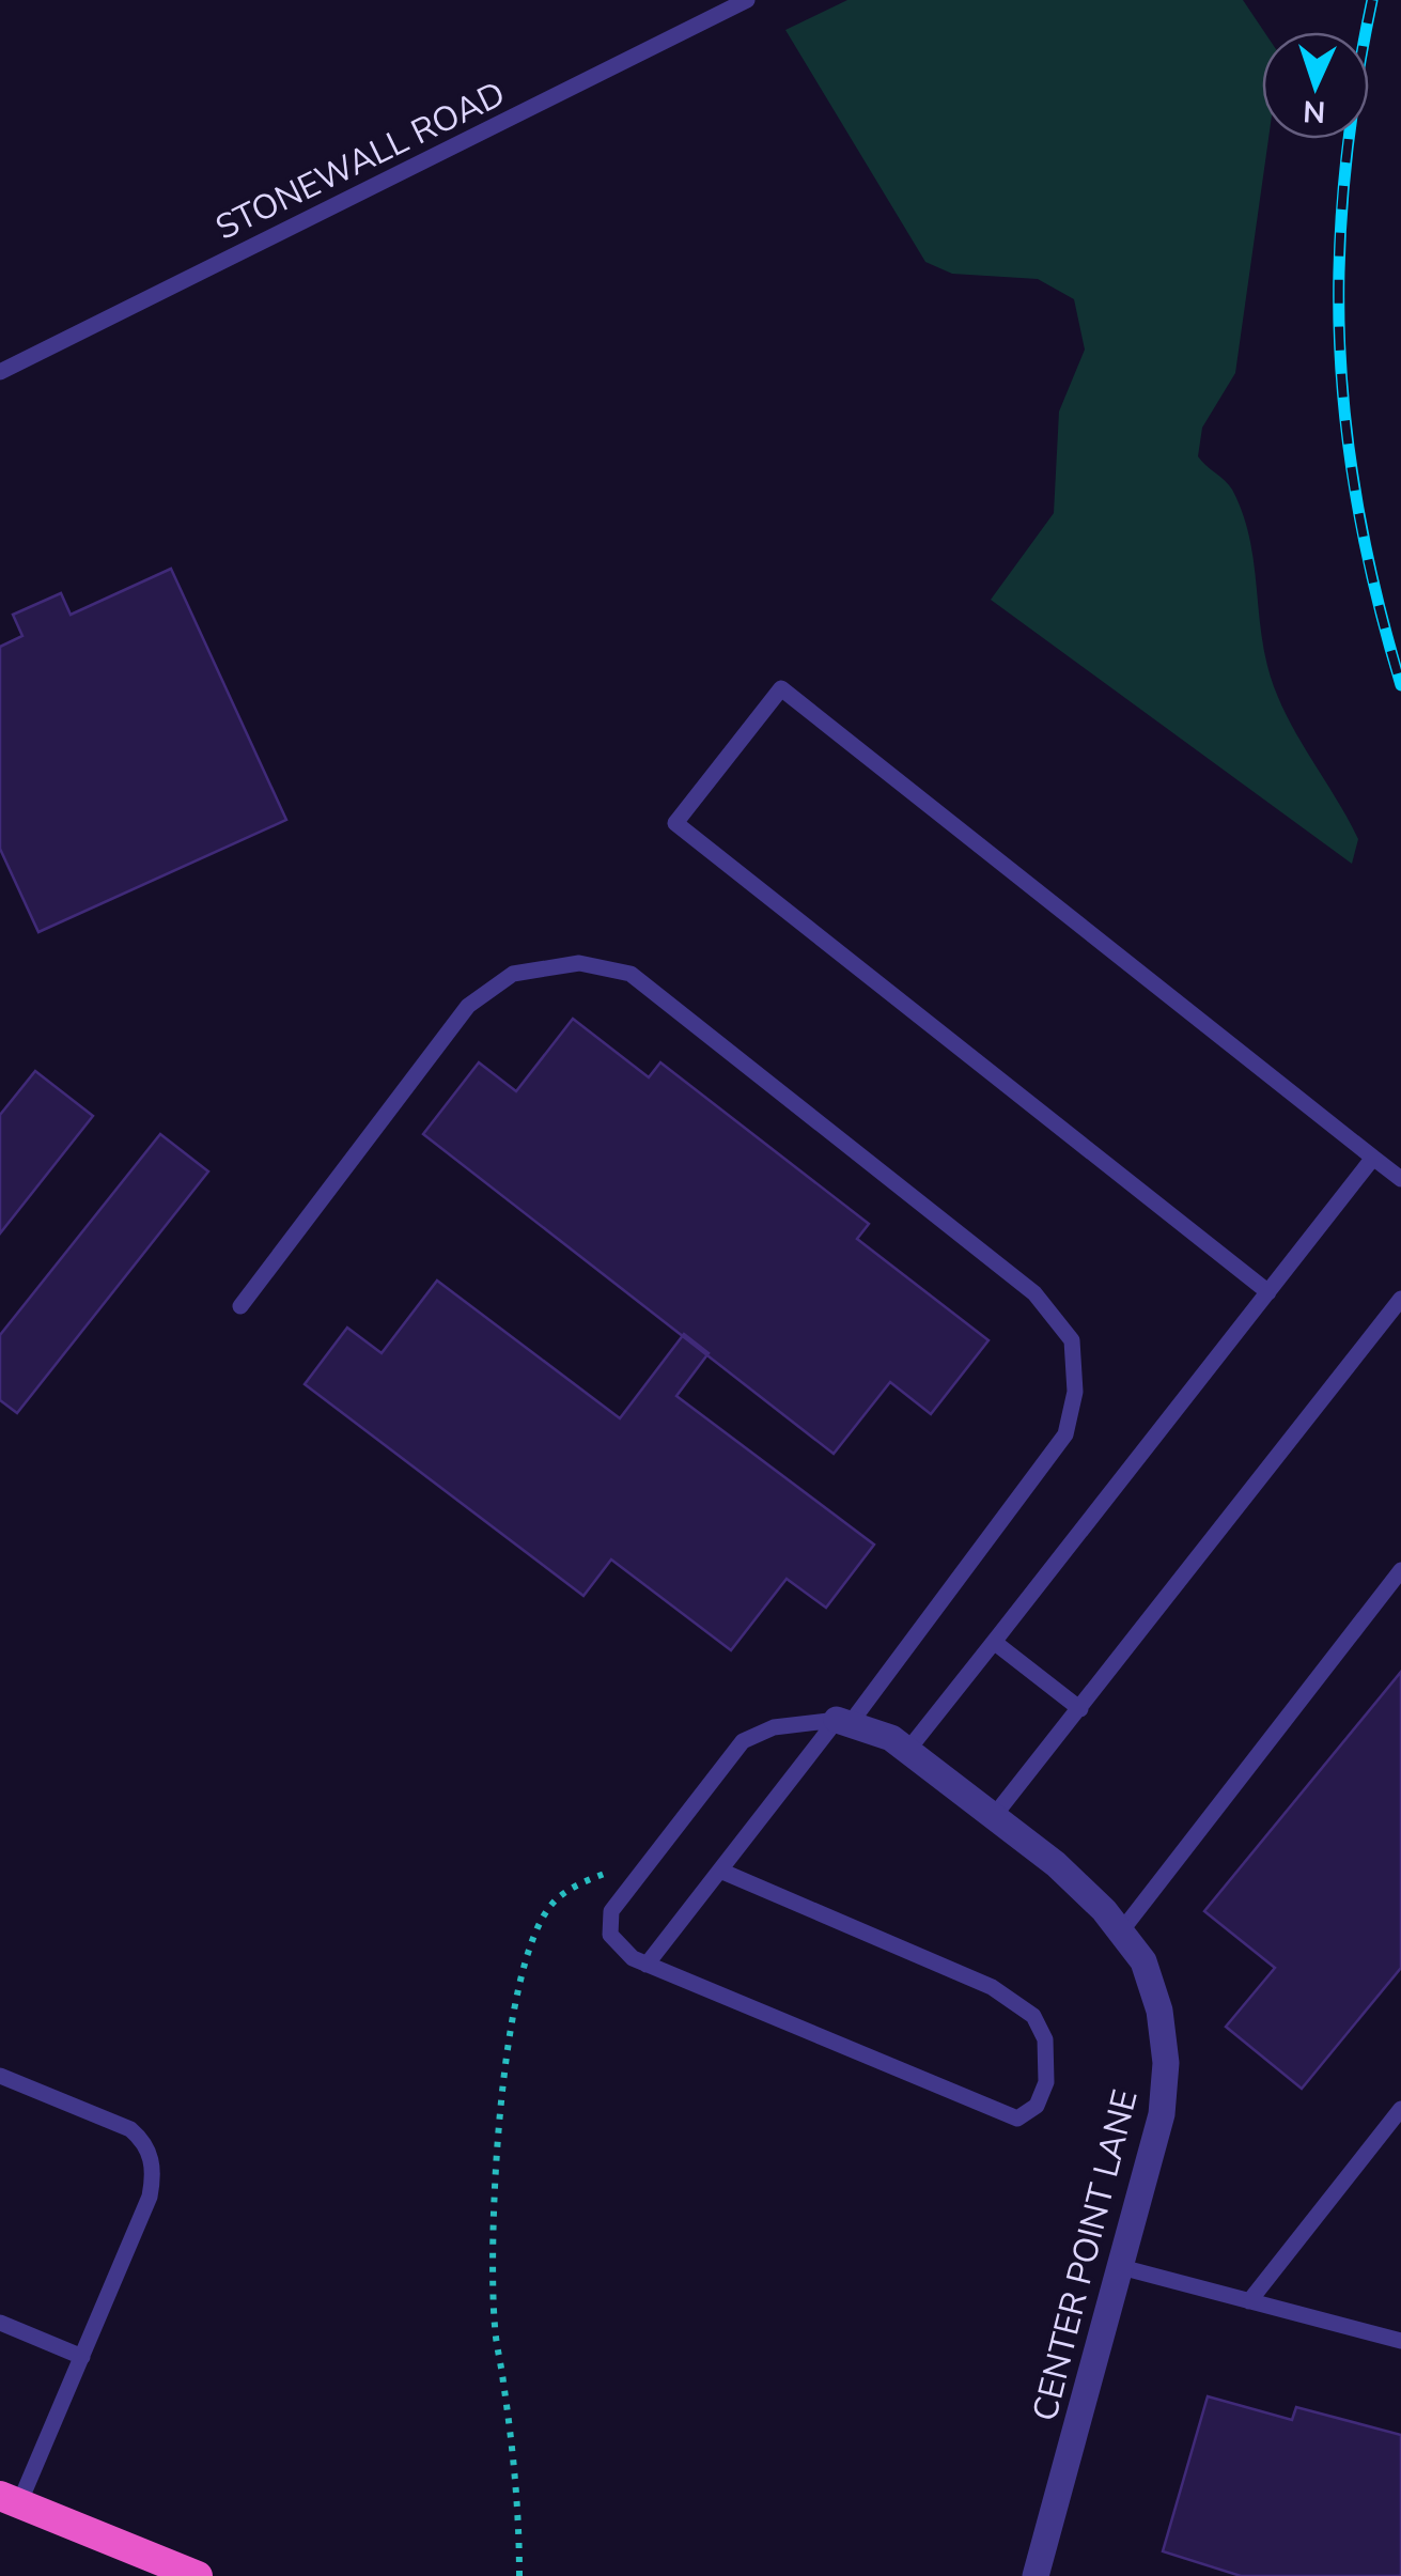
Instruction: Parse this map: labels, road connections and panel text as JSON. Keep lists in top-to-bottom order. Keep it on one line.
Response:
{"streets":{"street":["CENTER POINT LANE"],"lane":["STONEWALL ROAD"]},"north":"bottom"}
